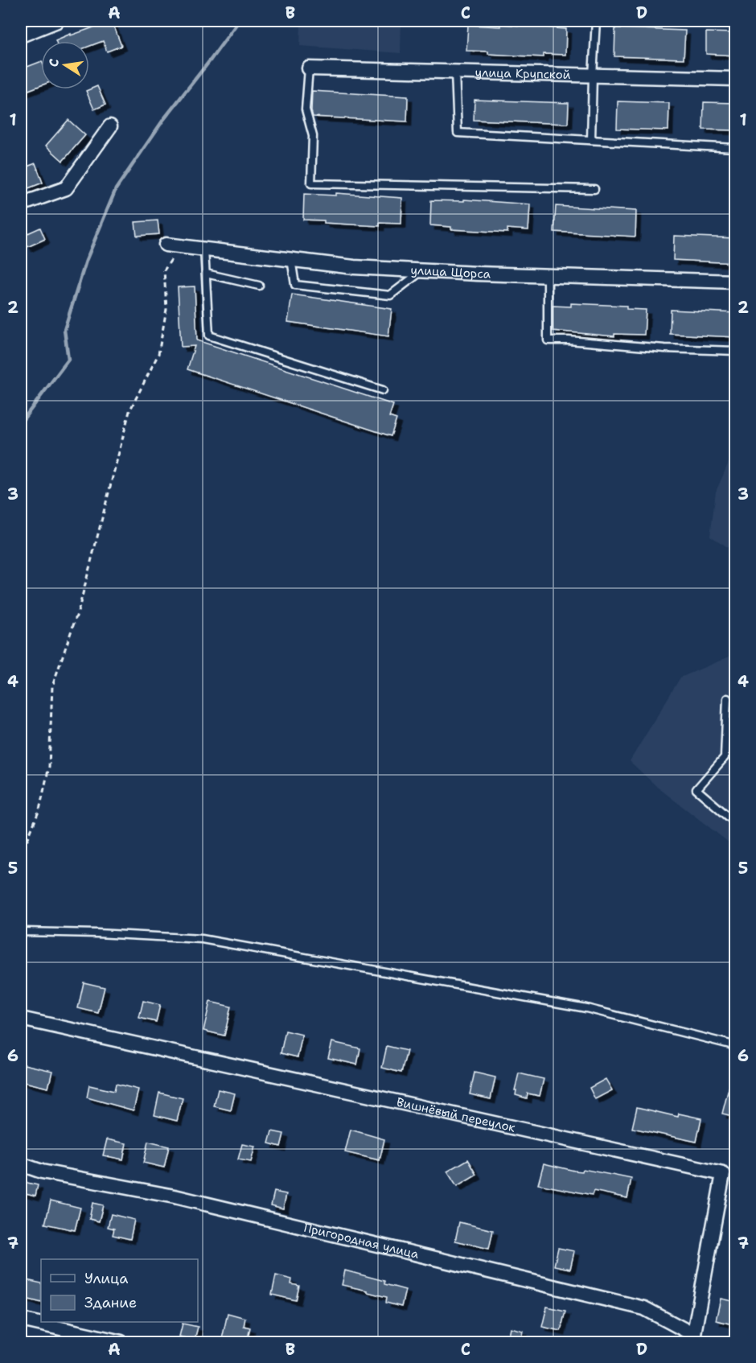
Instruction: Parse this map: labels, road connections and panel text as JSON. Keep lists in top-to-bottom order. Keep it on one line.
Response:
{"streets":{"street":["улица Крупской","улица Щорса","Вишнёвый переулок","Пригородная улица"]},"crossings":[["Вишнёвый переулок","Пригородная улица"]],"legend":["Улица","Здание"],"north":"left","grid":{"columns":["A","B","C","D"],"rows":["1","2","3","4","5","6","7"]}}
